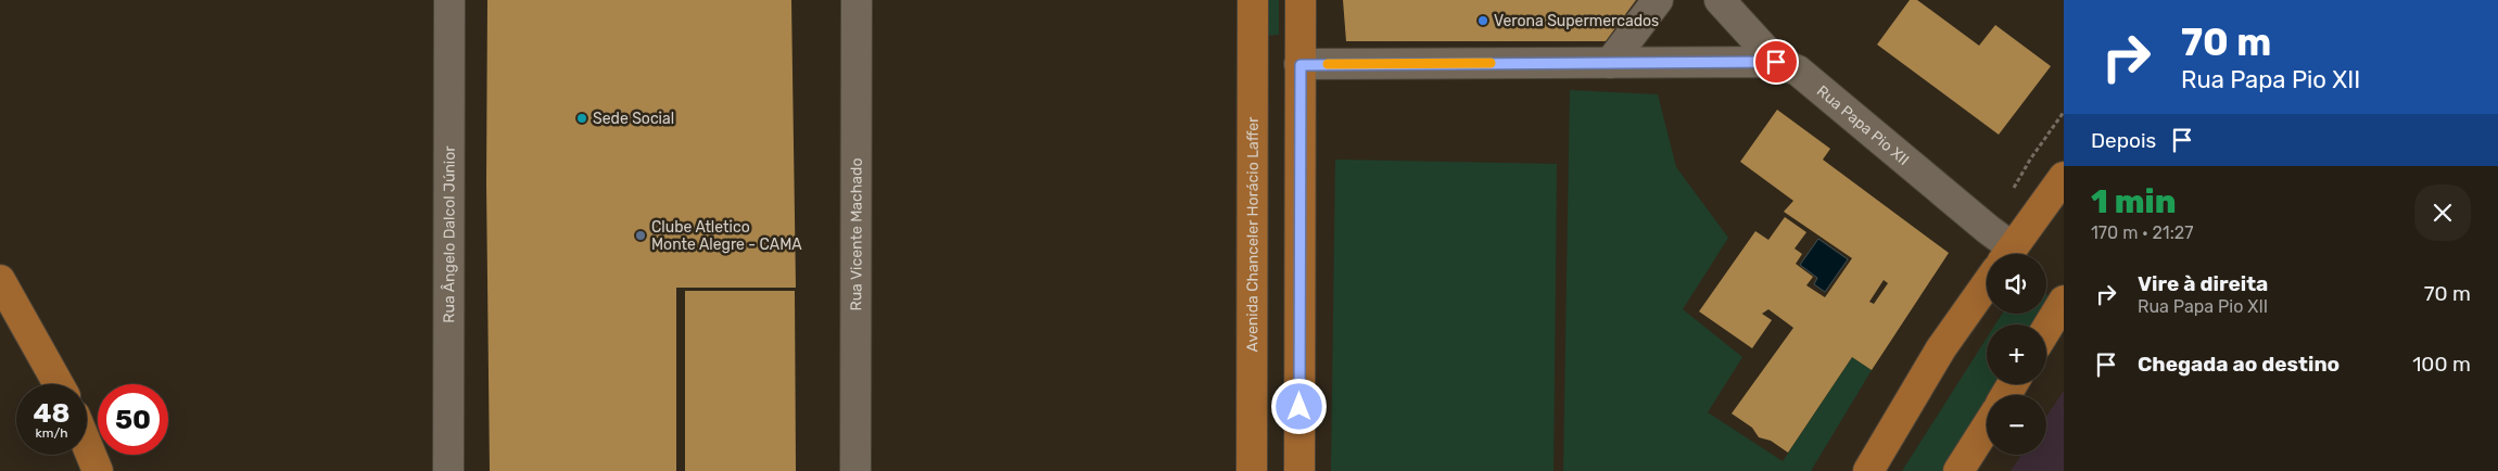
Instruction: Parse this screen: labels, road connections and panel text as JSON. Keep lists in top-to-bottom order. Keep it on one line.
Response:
{"streets":{"main road":["Avenida Chanceler Horácio Laffer"],"street":["Rua Papa Pio XII","Rua Ângelo Dalcol Júnior","Rua Vicente Machado"]},"places":["Verona Supermercados","Sede Social","Clube Atletico Monte Alegre - CAMA"],"page":{"turn":["70 m","Rua Papa Pio XII"],"then":"Depois","heading":["1 min","170 m · 21:27"],"map_buttons":["+","−"],"list":[{"name":"Vire à direita","note":"Rua Papa Pio XII","value":"70 m"},{"name":"Chegada ao destino","value":"100 m"}],"speed":"48 km/h","limit":"50"}}
